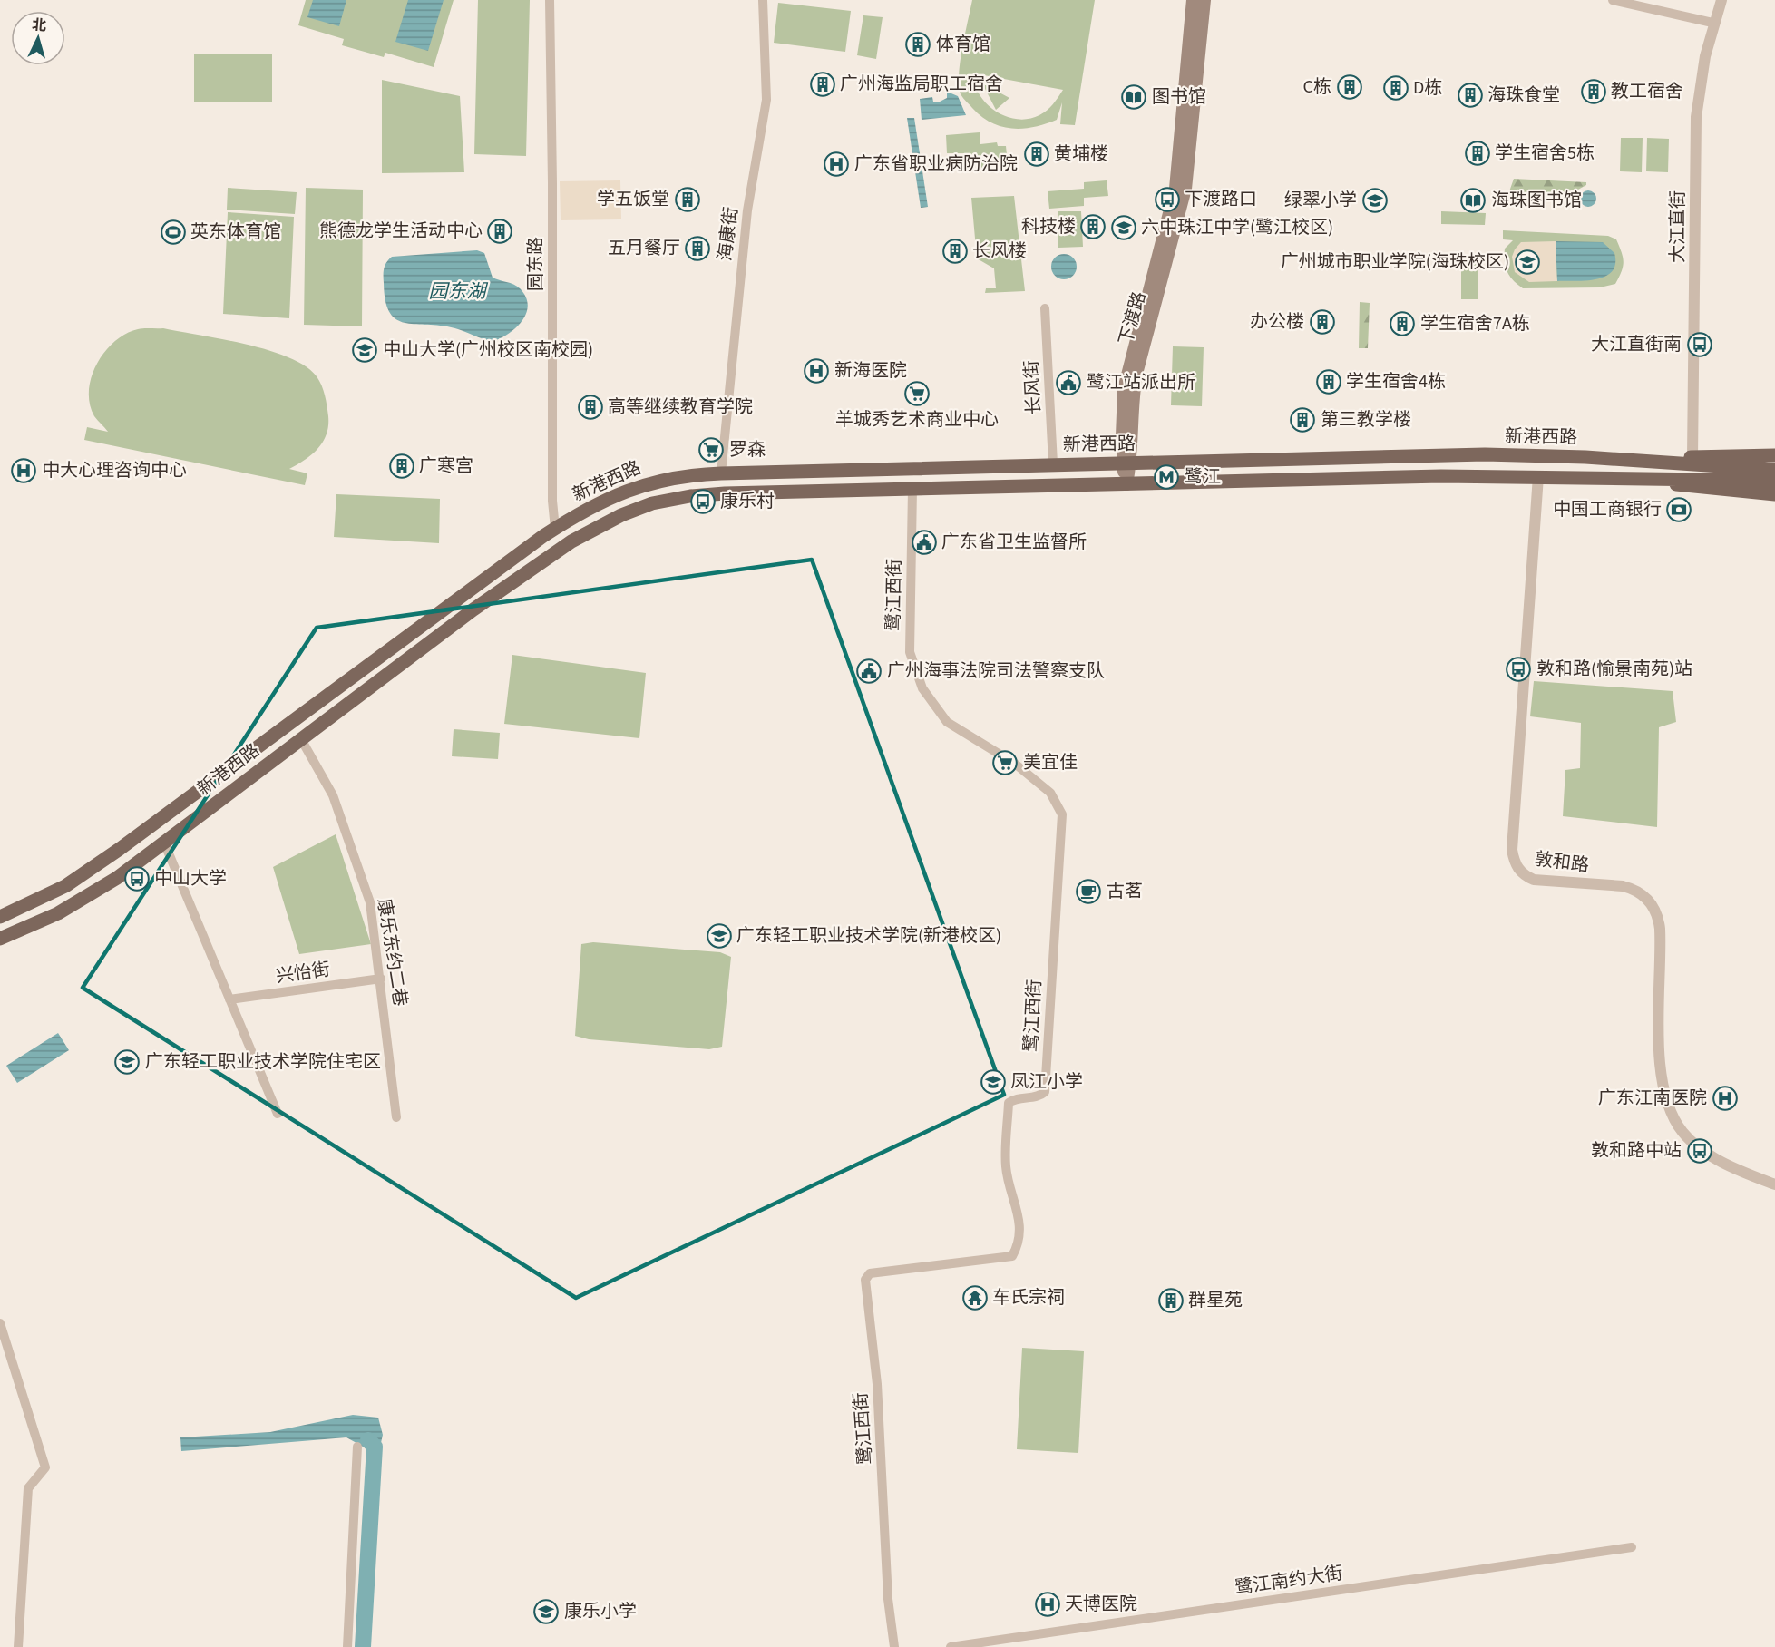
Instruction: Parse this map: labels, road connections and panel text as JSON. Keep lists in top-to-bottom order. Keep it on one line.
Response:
{"streets":{"main road":["下渡路","新港西路"],"street":["大江直街","海康街","园东路","长风街","鹭江西街","敦和路","康乐东约二巷","兴怡街","鹭江南约大街"]},"crossings":[["海康街","新港西路"],["园东路","新港西路"],["下渡路","新港西路"],["长风街","新港西路"],["新港西路","鹭江西街"],["新港西路","敦和路"],["新港西路","康乐东约二巷"],["康乐东约二巷","兴怡街"]],"water":["园东湖"],"places":{"building":["体育馆","广州海监局职工宿舍","C栋","D栋","教工宿舍","海珠食堂","学生宿舍5栋","黄埔楼","学五饭堂","科技楼","熊德龙学生活动中心","五月餐厅","长风楼","办公楼","学生宿舍7A栋","学生宿舍4栋","高等继续教育学院","第三教学楼","广寒宫","群星苑"],"library":["图书馆","海珠图书馆"],"hospital":["广东省职业病防治院","新海医院","中大心理咨询中心","广东江南医院","天博医院"],"bus stop":["下渡路口","大江直街南","康乐村","敦和路(愉景南苑)站","中山大学","敦和路中站"],"school or university":["绿翠小学","六中珠江中学(鹭江校区)","广州城市职业学院(海珠校区)","中山大学(广州校区南校园)","广东轻工职业技术学院(新港校区)","广东轻工职业技术学院住宅区","凤江小学","康乐小学"],"sports":["英东体育馆"],"public building":["鹭江站派出所","广东省卫生监督所","广州海事法院司法警察支队"],"supermarket":["羊城秀艺术商业中心","罗森","美宜佳"],"metro station":["鹭江"],"bank":["中国工商银行"],"cafe":["古茗"],"temple":["车氏宗祠"]},"north":"top"}
